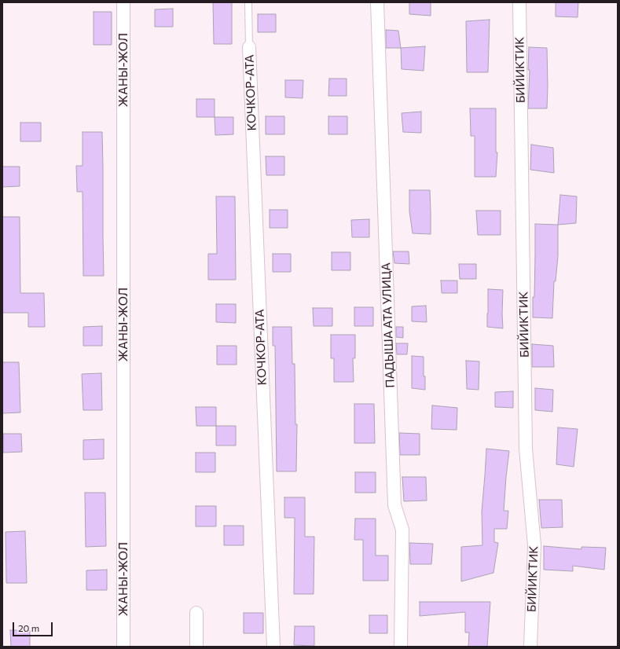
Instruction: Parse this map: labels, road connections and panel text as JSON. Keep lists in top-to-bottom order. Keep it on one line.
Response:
{"streets":{"street":["ЖАНЫ-ЖОЛ","БИЙИКТИК","КОЧКОР-АТА","ПАДЫША АТА УЛИЦА"]},"scale_bar":"20 m"}
